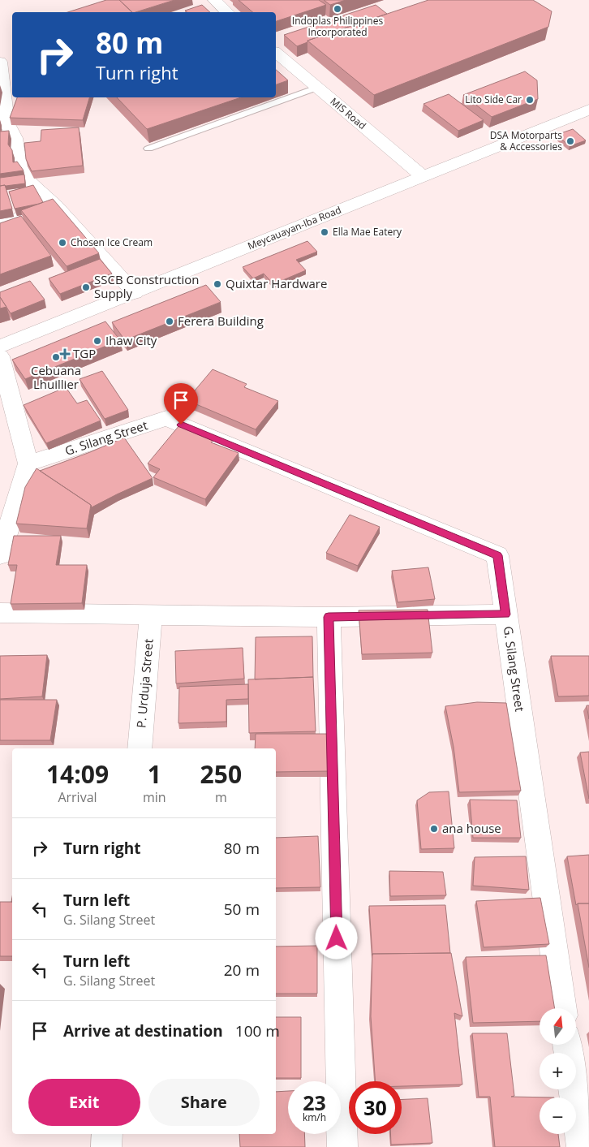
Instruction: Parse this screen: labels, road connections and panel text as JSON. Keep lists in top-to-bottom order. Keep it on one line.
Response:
{"streets":{"street":["MIS Road","Meycauayan-Iba Road","G. Silang Street","P. Urduja Street"]},"crossings":[["MIS Road","Meycauayan-Iba Road"]],"places":{"other":["Indoplas Philippines Incorporated","Lito Side Car","DSA Motorparts & Accessories","Ella Mae Eatery","Chosen Ice Cream","Quixtar Hardware","SSCB Construction Supply","Ferera Building","Ihaw City","Cebuana Lhuillier","ana house"],"health":["TGP"]},"north":"top","page":{"turn":["80 m","Turn right"],"eta":["14:09","Arrival","1","min","250","m"],"list":[{"name":"Turn right","value":"80 m"},{"name":"Turn left","note":"G. Silang Street","value":"50 m"},{"name":"Turn left","note":"G. Silang Street","value":"20 m"},{"name":"Arrive at destination","value":"100 m"}],"map_buttons":["+","−"],"buttons":["Exit","Share"],"speed":"23 km/h","limit":"30"}}
